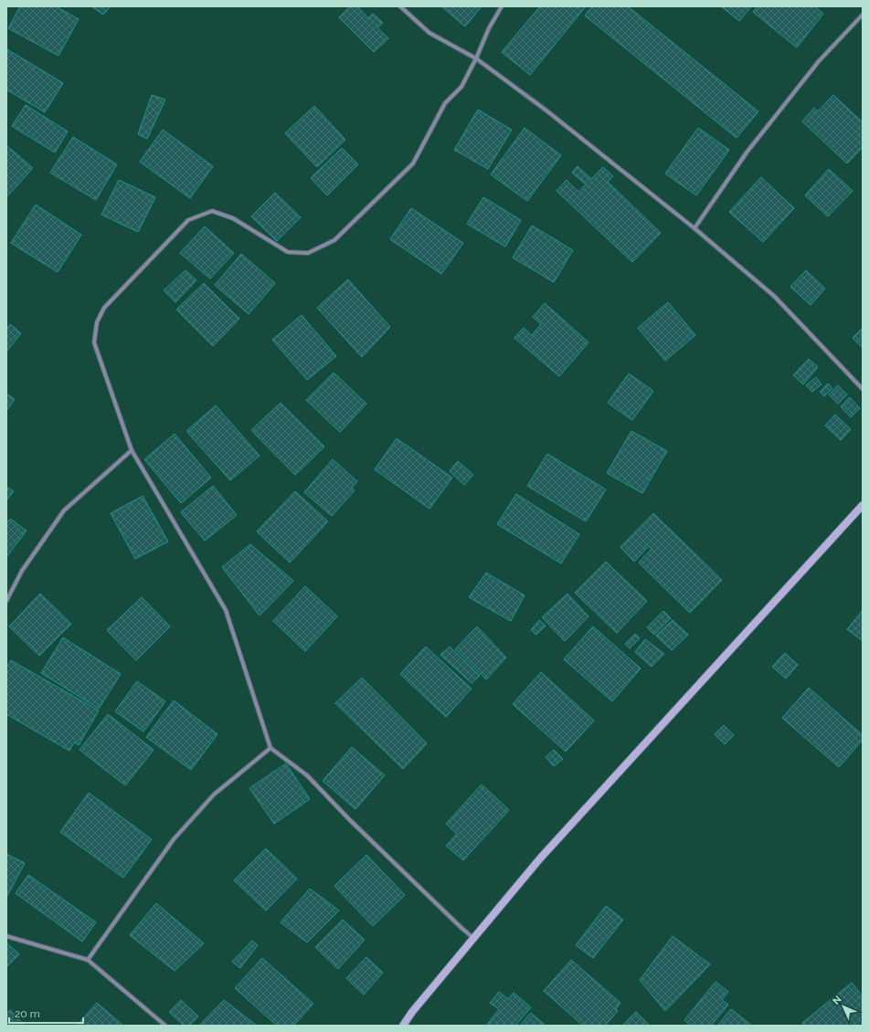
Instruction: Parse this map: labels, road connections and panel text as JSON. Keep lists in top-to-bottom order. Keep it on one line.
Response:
{"scale_bar":"20 m","north":"top left"}
